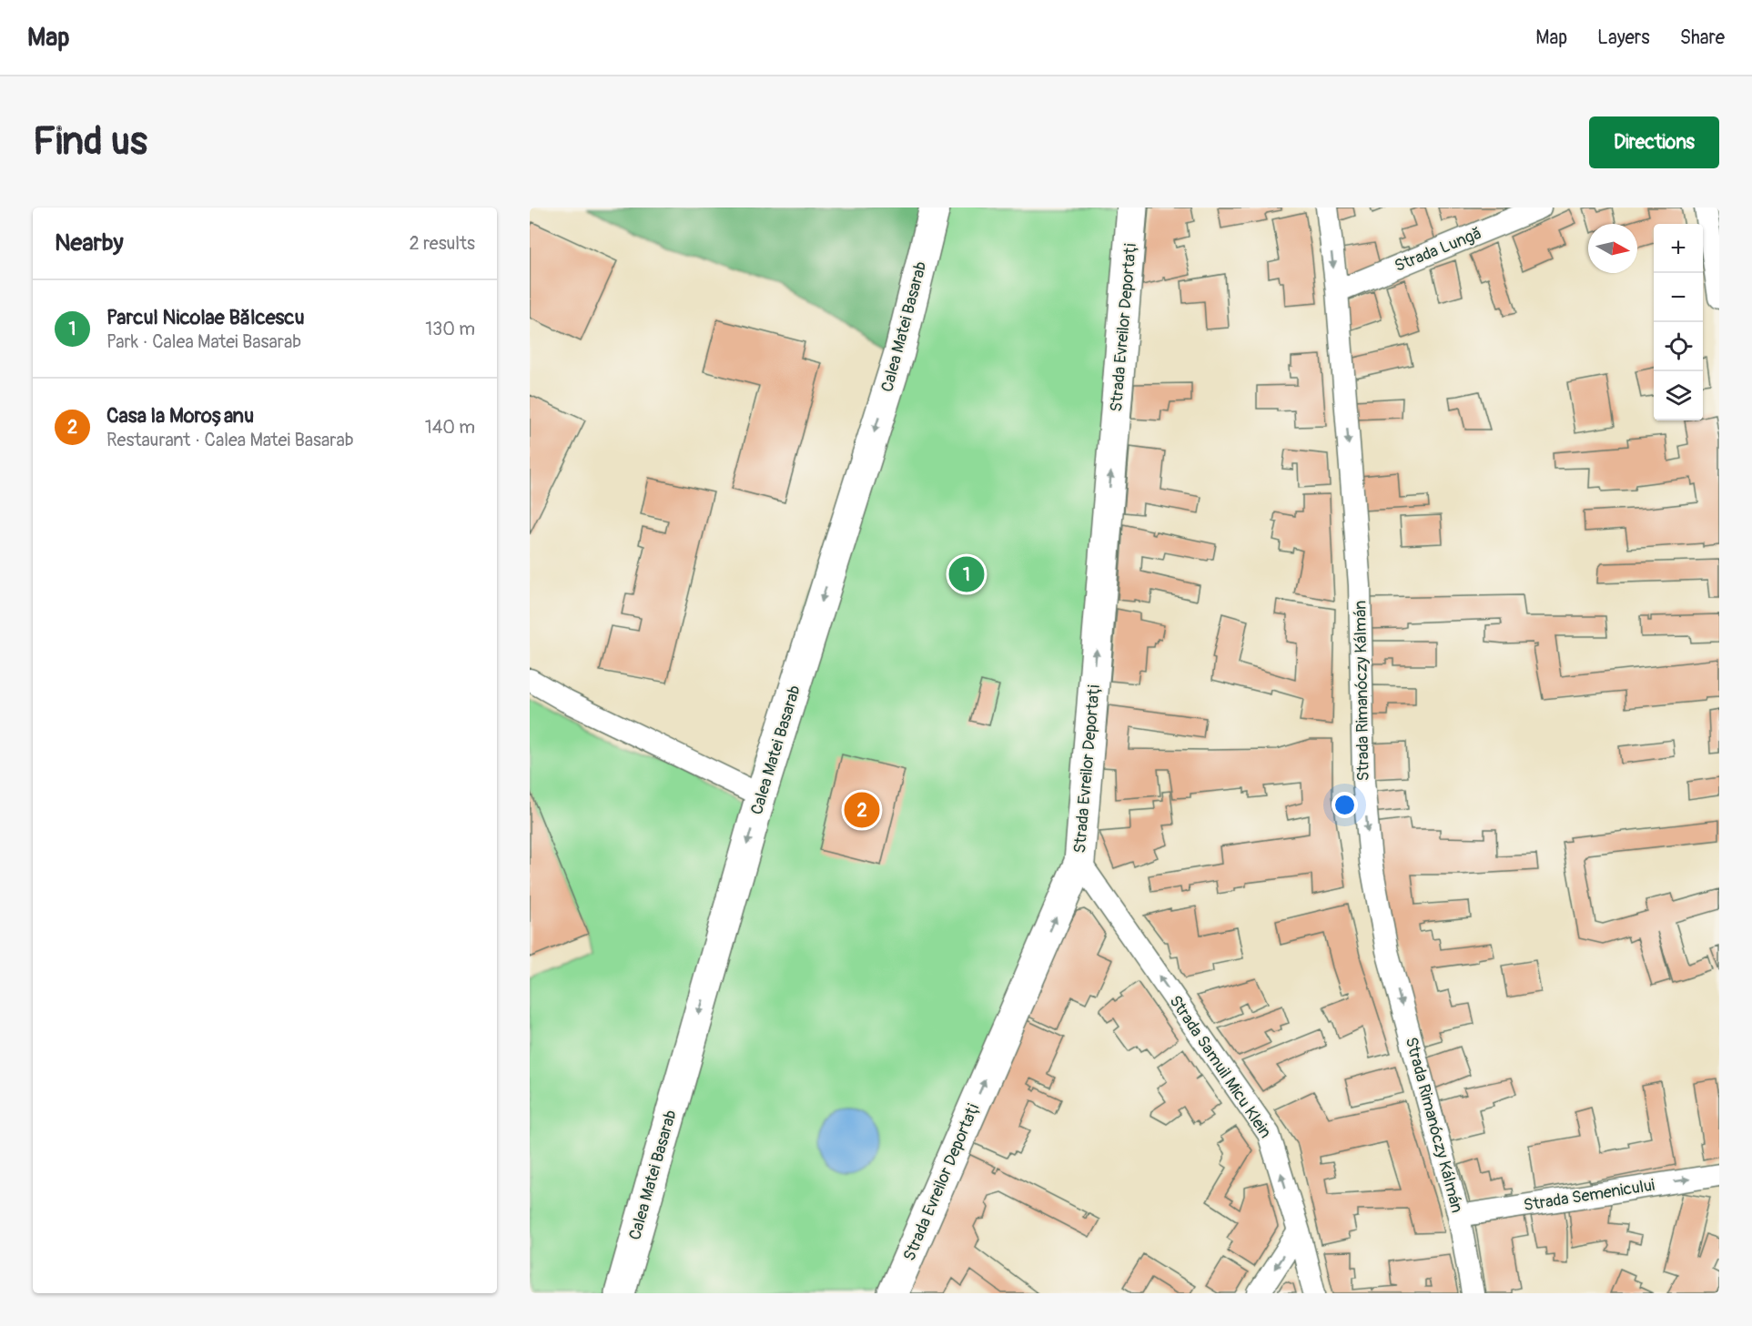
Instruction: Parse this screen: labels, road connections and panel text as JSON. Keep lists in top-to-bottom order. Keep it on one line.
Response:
{"streets":{"main road":["Calea Matei Basarab","Strada Evreilor Deportaţi"],"street":["Strada Lungă","Strada Rimanóczy Kálmán","Strada Samuil Micu Klein","Strada Semenicului"]},"crossings":[["Strada Lungă","Strada Rimanóczy Kálmán"],["Strada Evreilor Deportaţi","Strada Samuil Micu Klein"],["Strada Rimanóczy Kálmán","Strada Semenicului"]],"one_way":["Calea Matei Basarab","Strada Evreilor Deportaţi","Strada Rimanóczy Kálmán","Strada Samuil Micu Klein","Strada Semenicului"],"north":"right","page":{"header":"Map","nav":["Map","Layers","Share"],"buttons":"Directions","title":"Find us","heading":["Nearby","2 results"],"map_buttons":["+","−"],"list":[{"mark":"1","name":"Parcul Nicolae Bălcescu","note":"Park · Calea Matei Basarab","value":"130 m"},{"mark":"2","name":"Casa la Moroșanu","note":"Restaurant · Calea Matei Basarab","value":"140 m"}],"pins":["1","2"]}}
